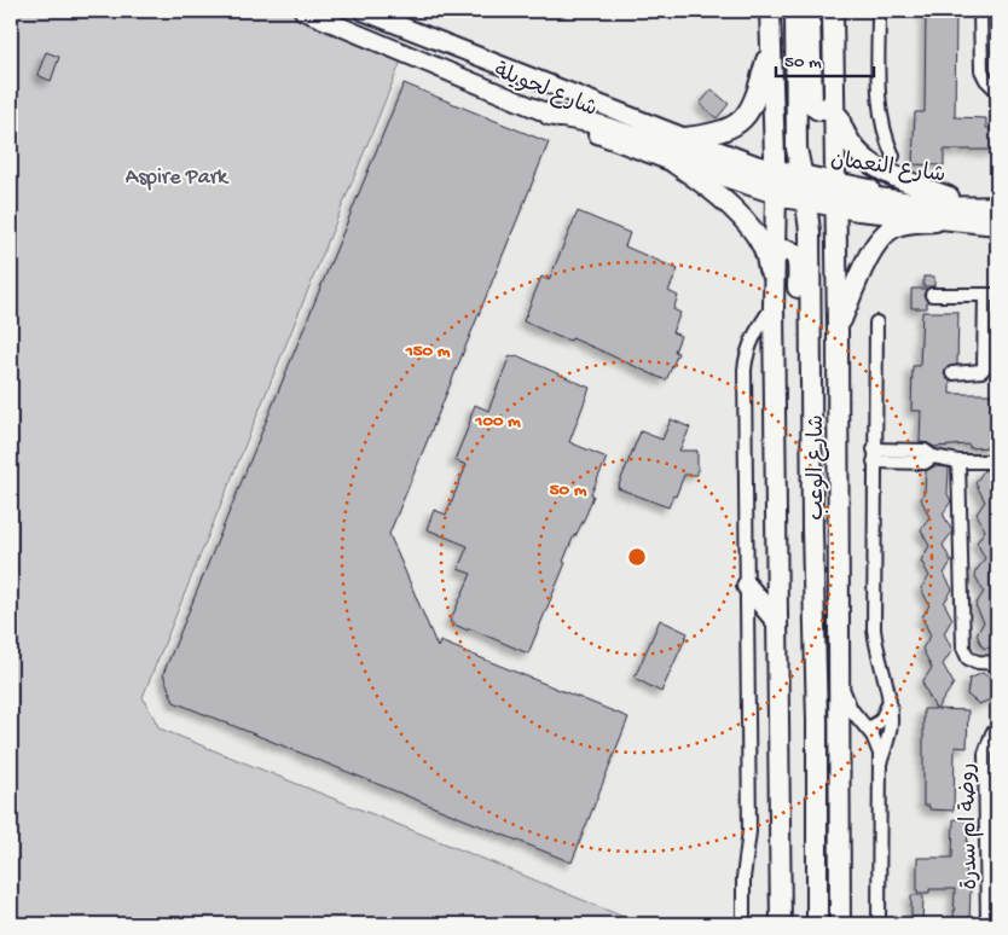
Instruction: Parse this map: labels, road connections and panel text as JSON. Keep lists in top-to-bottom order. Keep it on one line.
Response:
{"streets":{"main road":["شارع الوعب"],"street":["شارع لحويلة","شارع النعمان","روضة ام سدرة"]},"crossings":[["شارع لحويلة","شارع الوعب"],["شارع النعمان","شارع الوعب"]],"parks":["Aspire Park"],"scale_bar":"50 m","rings":["150 m","100 m","50 m"]}
